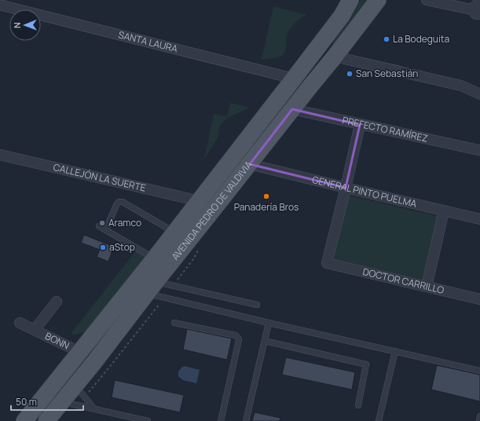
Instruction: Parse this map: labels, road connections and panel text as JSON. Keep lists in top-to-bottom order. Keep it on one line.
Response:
{"streets":{"main road":["AVENIDA PEDRO DE VALDIVIA"],"street":["SANTA LAURA","PREFECTO RAMÍREZ","CALLEJÓN LA SUERTE","GENERAL PINTO PUELMA","DOCTOR CARRILLO","BONN"]},"crossings":[["SANTA LAURA","AVENIDA PEDRO DE VALDIVIA"],["PREFECTO RAMÍREZ","AVENIDA PEDRO DE VALDIVIA"],["CALLEJÓN LA SUERTE","AVENIDA PEDRO DE VALDIVIA"],["GENERAL PINTO PUELMA","AVENIDA PEDRO DE VALDIVIA"],["GENERAL PINTO PUELMA","DOCTOR CARRILLO"],["AVENIDA PEDRO DE VALDIVIA","BONN"]],"places":["La Bodeguita","San Sebastián","Panadería Bros","Aramco","aStop"],"scale_bar":"50 m","north":"left"}
